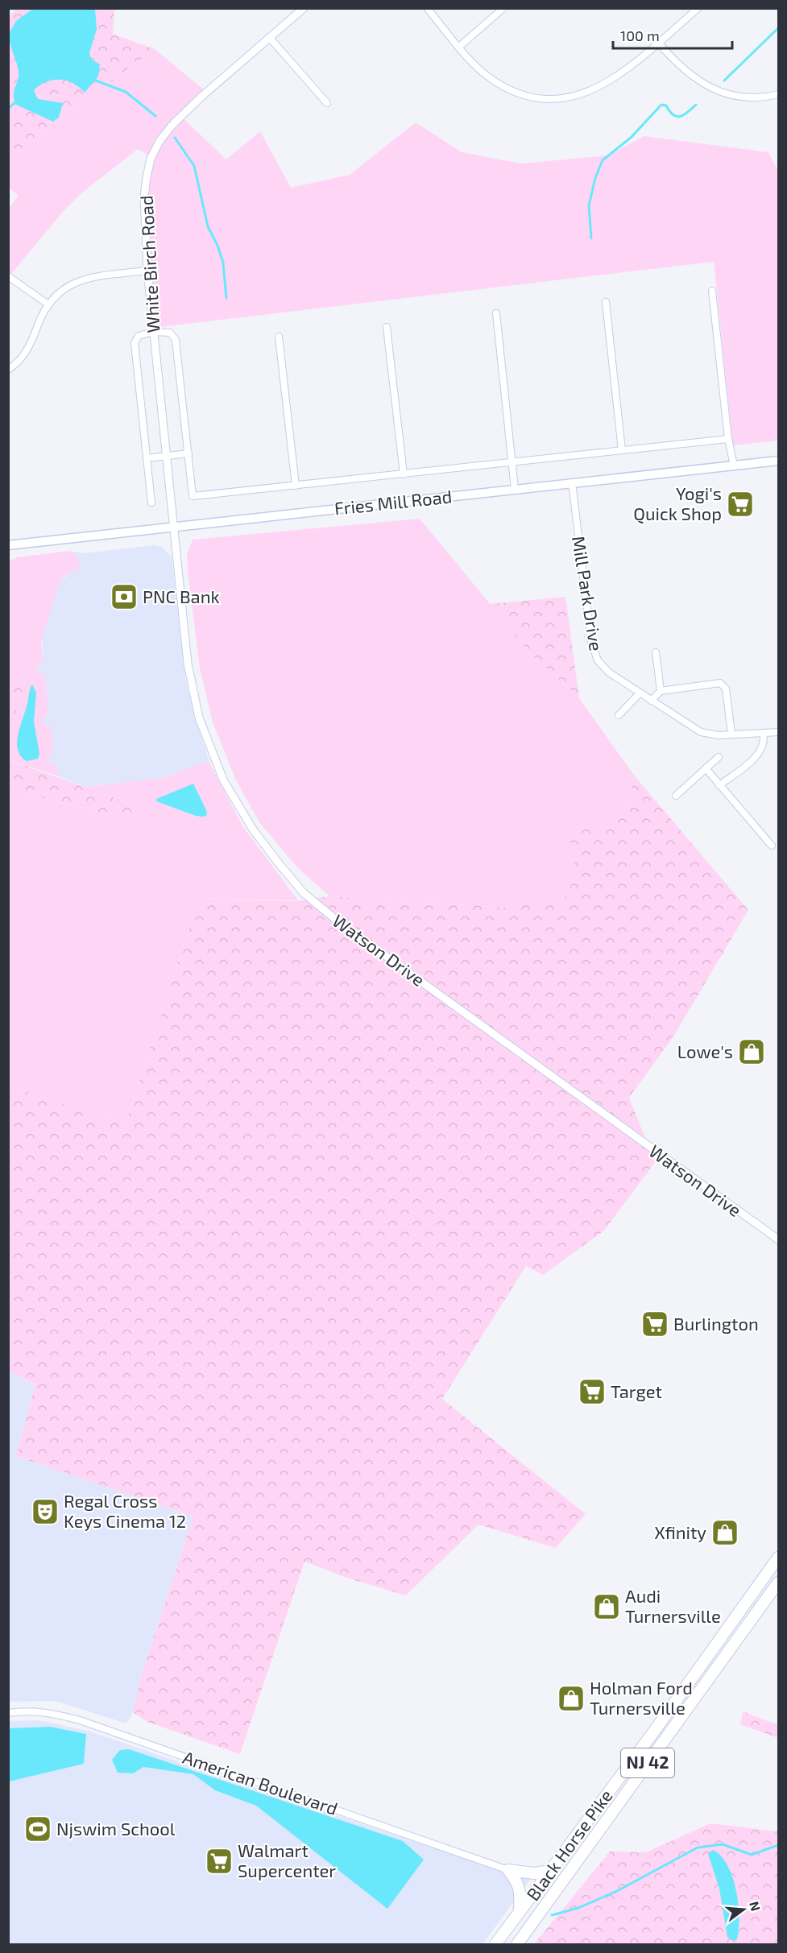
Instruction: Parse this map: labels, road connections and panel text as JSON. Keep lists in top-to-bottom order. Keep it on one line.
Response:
{"streets":{"highway":["NJ 42","Black Horse Pike"],"main road":["Fries Mill Road"],"street":["White Birch Road","Mill Park Drive","Watson Drive","American Boulevard"]},"crossings":[["White Birch Road","Fries Mill Road"],["White Birch Road","Watson Drive"],["Fries Mill Road","Mill Park Drive"],["Fries Mill Road","Watson Drive"]],"places":{"supermarket":["Yogi's Quick Shop","Burlington","Target","Walmart Supercenter"],"bank":["PNC Bank"],"shop":["Lowe's","Xfinity","Audi Turnersville","Holman Ford Turnersville"],"theatre":["Regal Cross Keys Cinema 12"],"sports":["Njswim School"]},"scale_bar":"100 m","north":"right"}
